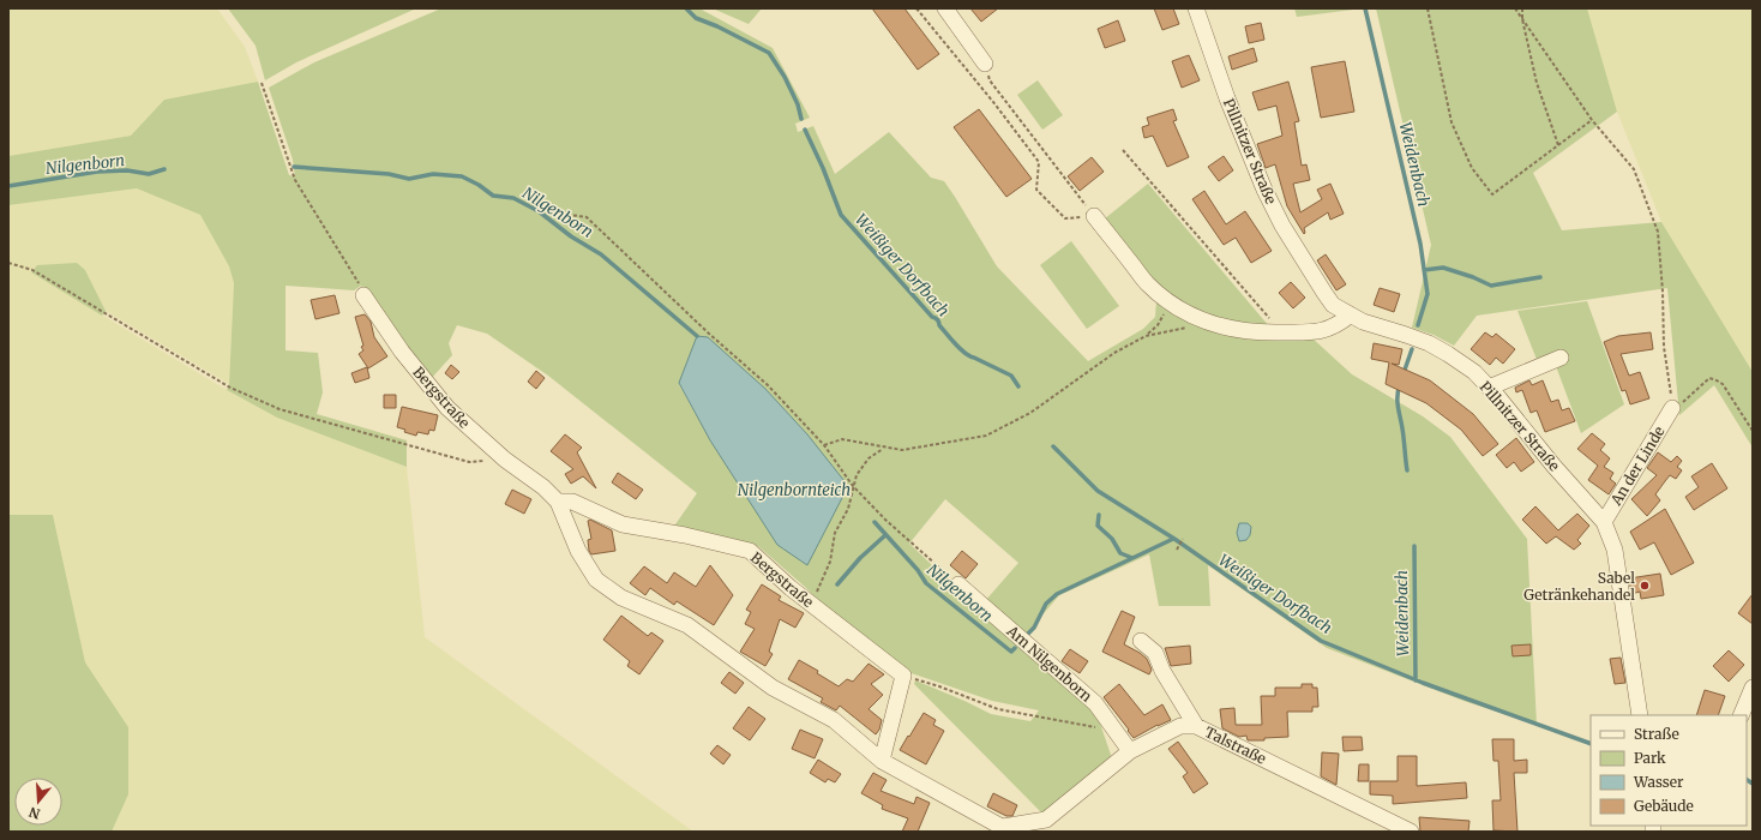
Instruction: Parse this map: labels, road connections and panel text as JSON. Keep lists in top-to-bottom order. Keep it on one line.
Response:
{"streets":{"street":["Pillnitzer Straße","Bergstraße","An der Linde","Am Nilgenborn","Talstraße"]},"crossings":[["Pillnitzer Straße","An der Linde"],["Bergstraße","Talstraße"],["Am Nilgenborn","Talstraße"]],"water":["Nilgenborn","Weidenbach","Weißiger Dorfbach","Nilgenbornteich"],"places":["Sabel Getränkehandel"],"legend":["Straße","Park","Wasser","Gebäude"],"north":"bottom"}
